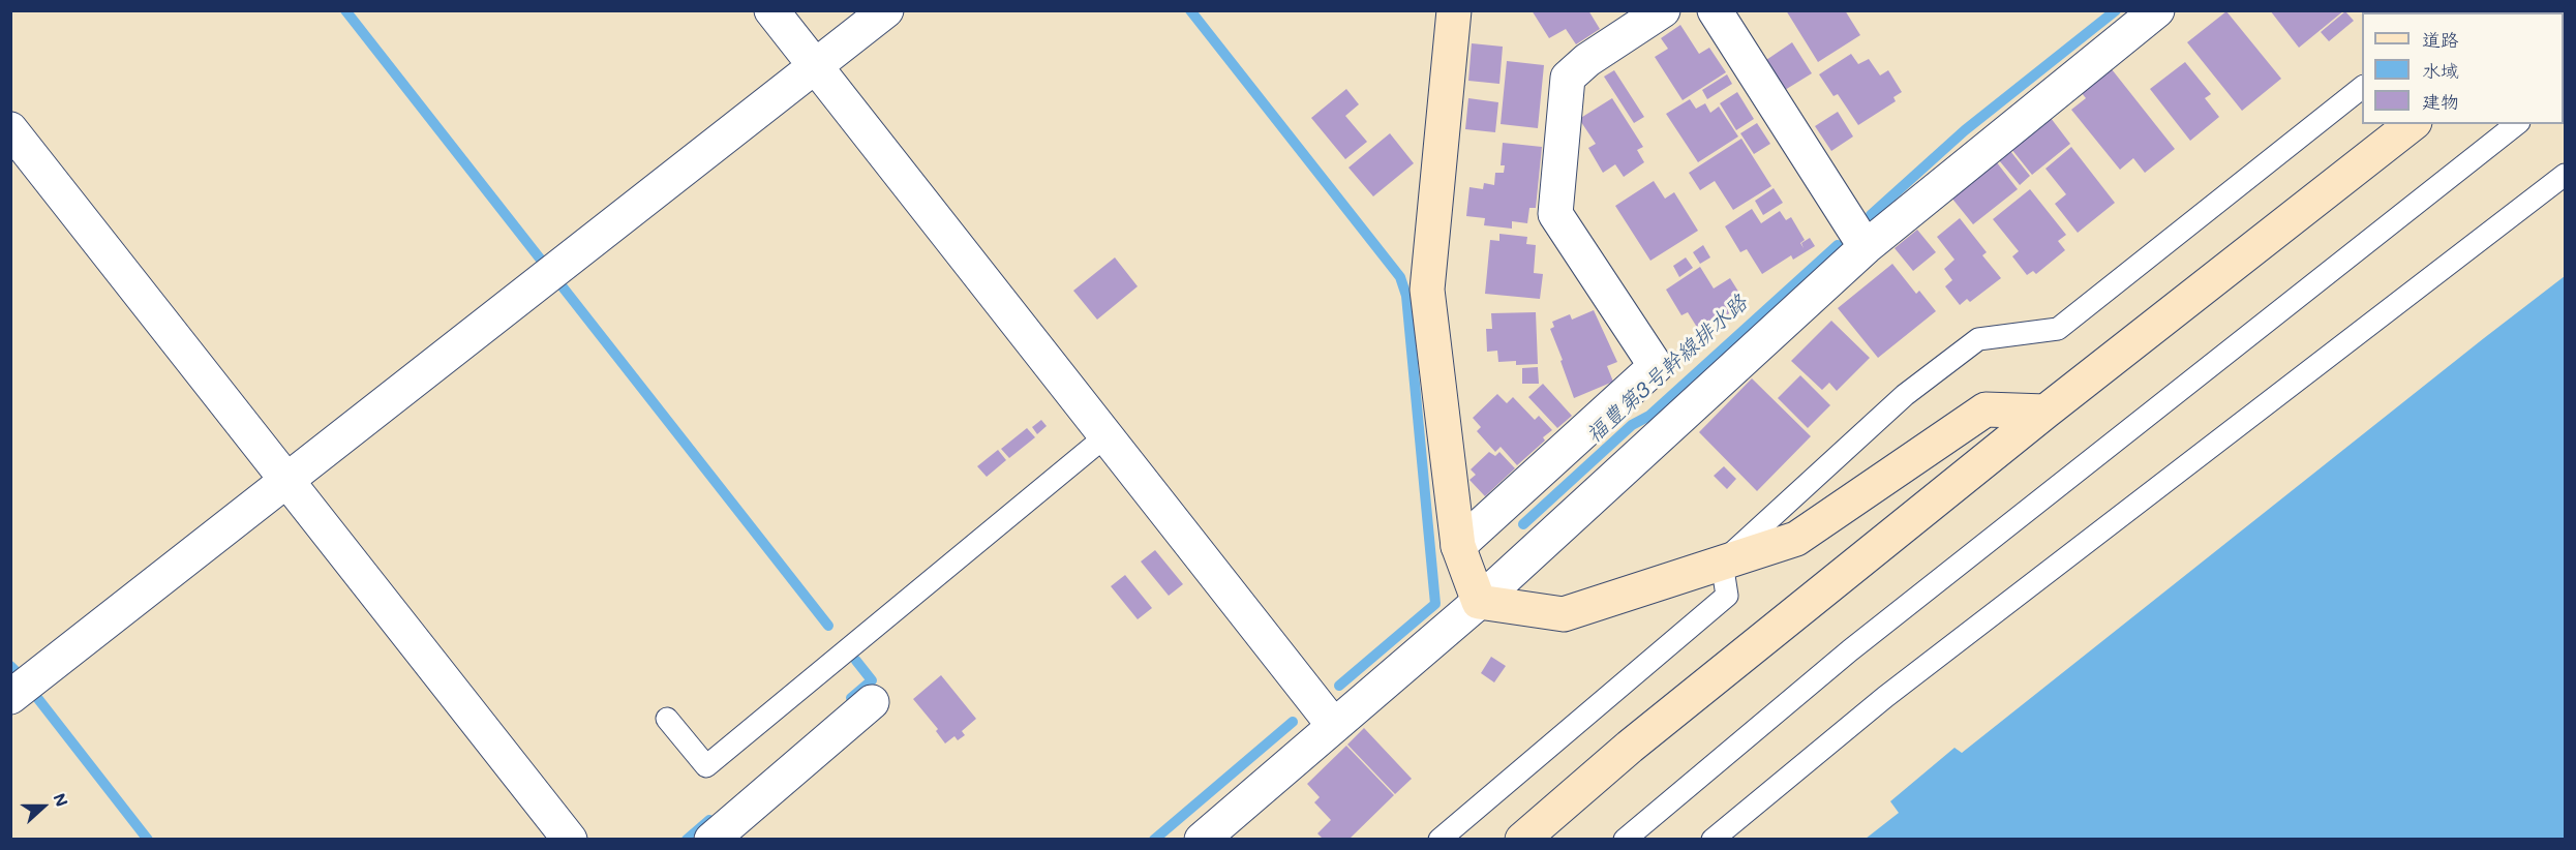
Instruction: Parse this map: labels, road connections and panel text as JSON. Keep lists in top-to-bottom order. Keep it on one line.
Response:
{"water":["福豊第3号幹線排水路"],"legend":["道路","水域","建物"],"north":"right"}
